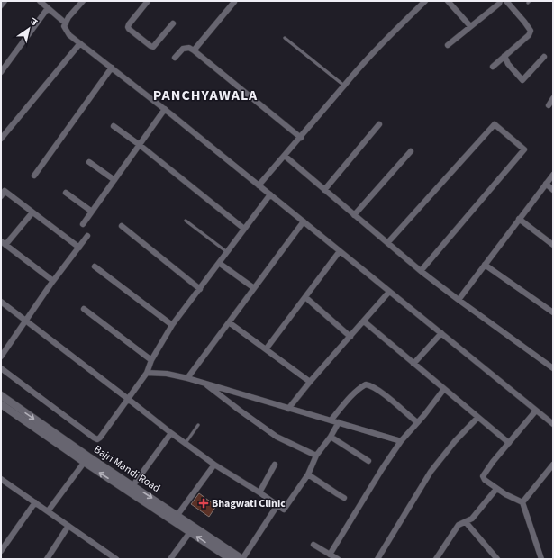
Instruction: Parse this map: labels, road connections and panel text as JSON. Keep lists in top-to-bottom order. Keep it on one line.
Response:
{"streets":{"street":["Bajri Mandi Road"]},"districts":["PANCHYAWALA"],"places":{"health":["Bhagwati Clinic"]},"north":"top right"}
